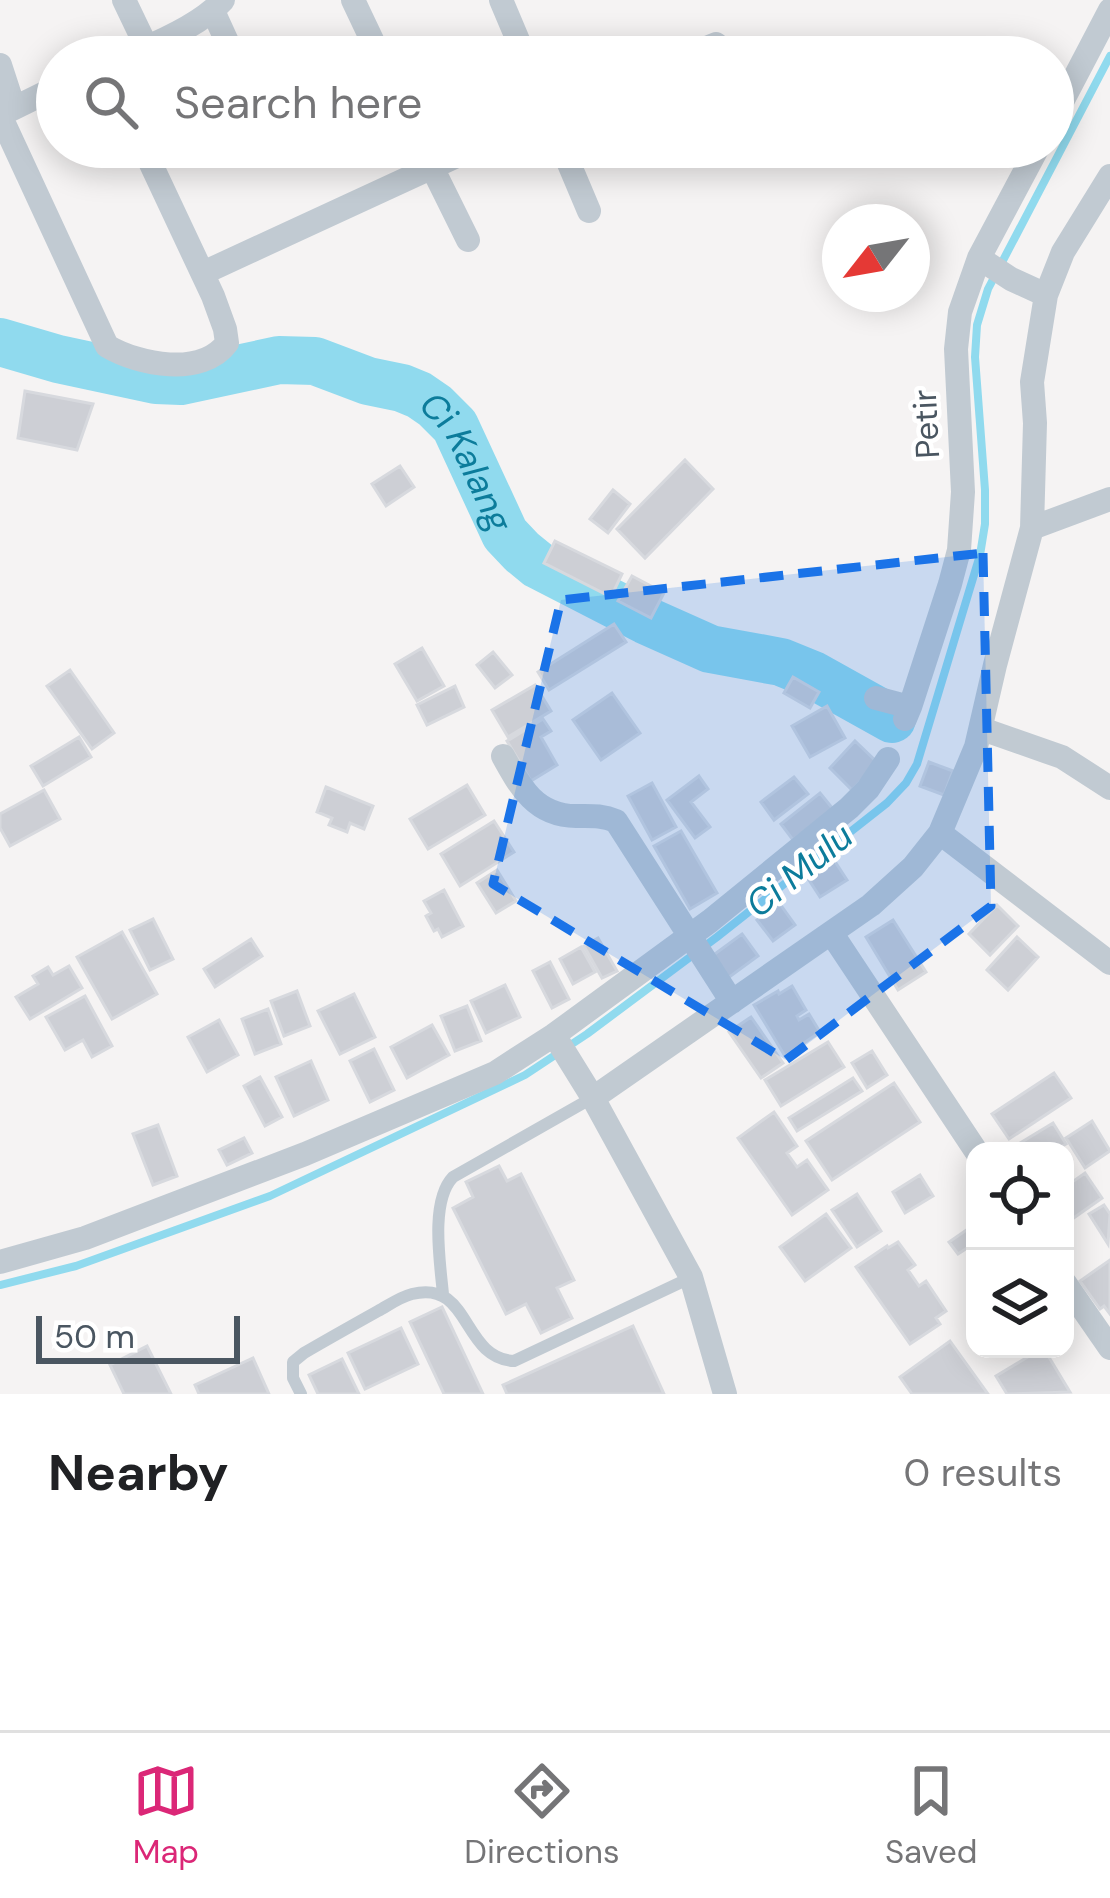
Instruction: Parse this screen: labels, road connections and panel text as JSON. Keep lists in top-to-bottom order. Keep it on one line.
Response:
{"streets":{"street":["Petir"]},"water":["Ci Kalang","Ci Mulu"],"scale_bar":"50 m","north":"bottom left","page":{"search":"Search here","scale":"50 m","heading":["Nearby","0 results"],"nav":["Map","Directions","Saved"]}}
